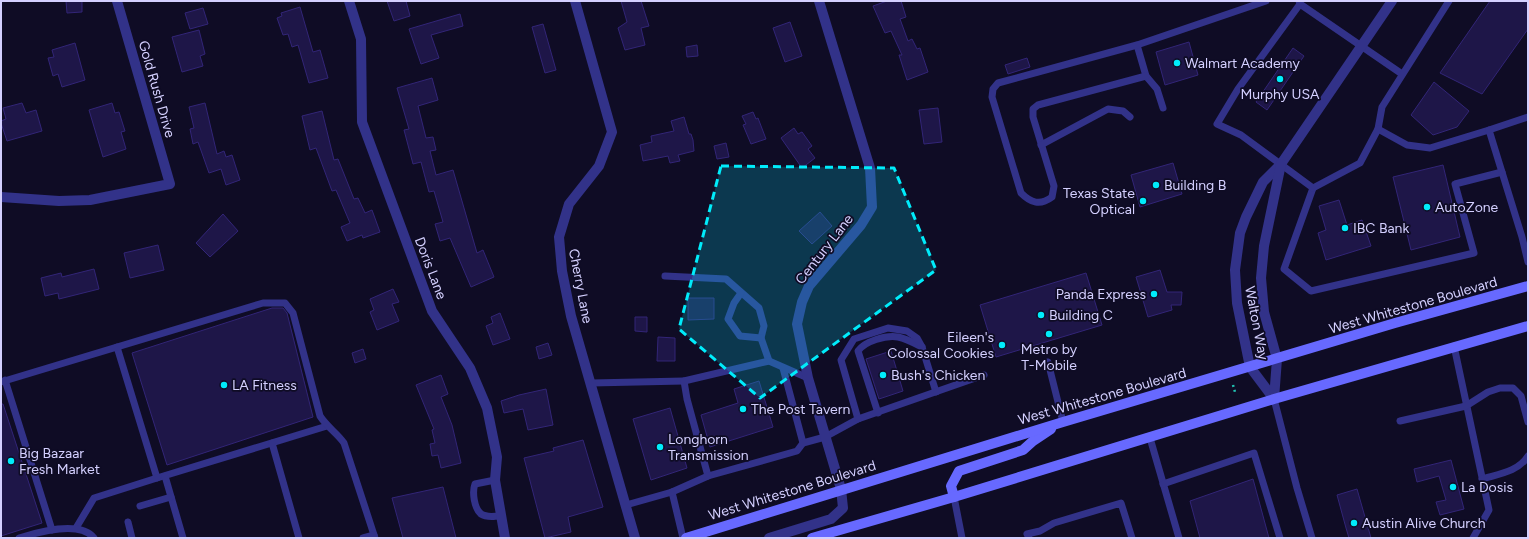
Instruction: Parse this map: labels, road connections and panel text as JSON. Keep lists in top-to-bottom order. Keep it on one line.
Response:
{"streets":{"main road":["West Whitestone Boulevard"],"street":["Gold Rush Drive","Century Lane","Doris Lane","Cherry Lane","Walton Way"]},"crossings":[["Century Lane","West Whitestone Boulevard"],["West Whitestone Boulevard","Walton Way"]],"places":["Walmart Academy","Murphy USA","Building B","Texas State Optical","AutoZone","IBC Bank","Panda Express","Building C","Metro by T-Mobile","Eileen's Colossal Cookies","Bush's Chicken","LA Fitness","The Post Tavern","Longhorn Transmission","Big Bazaar Fresh Market","La Dosis","Austin Alive Church"]}
